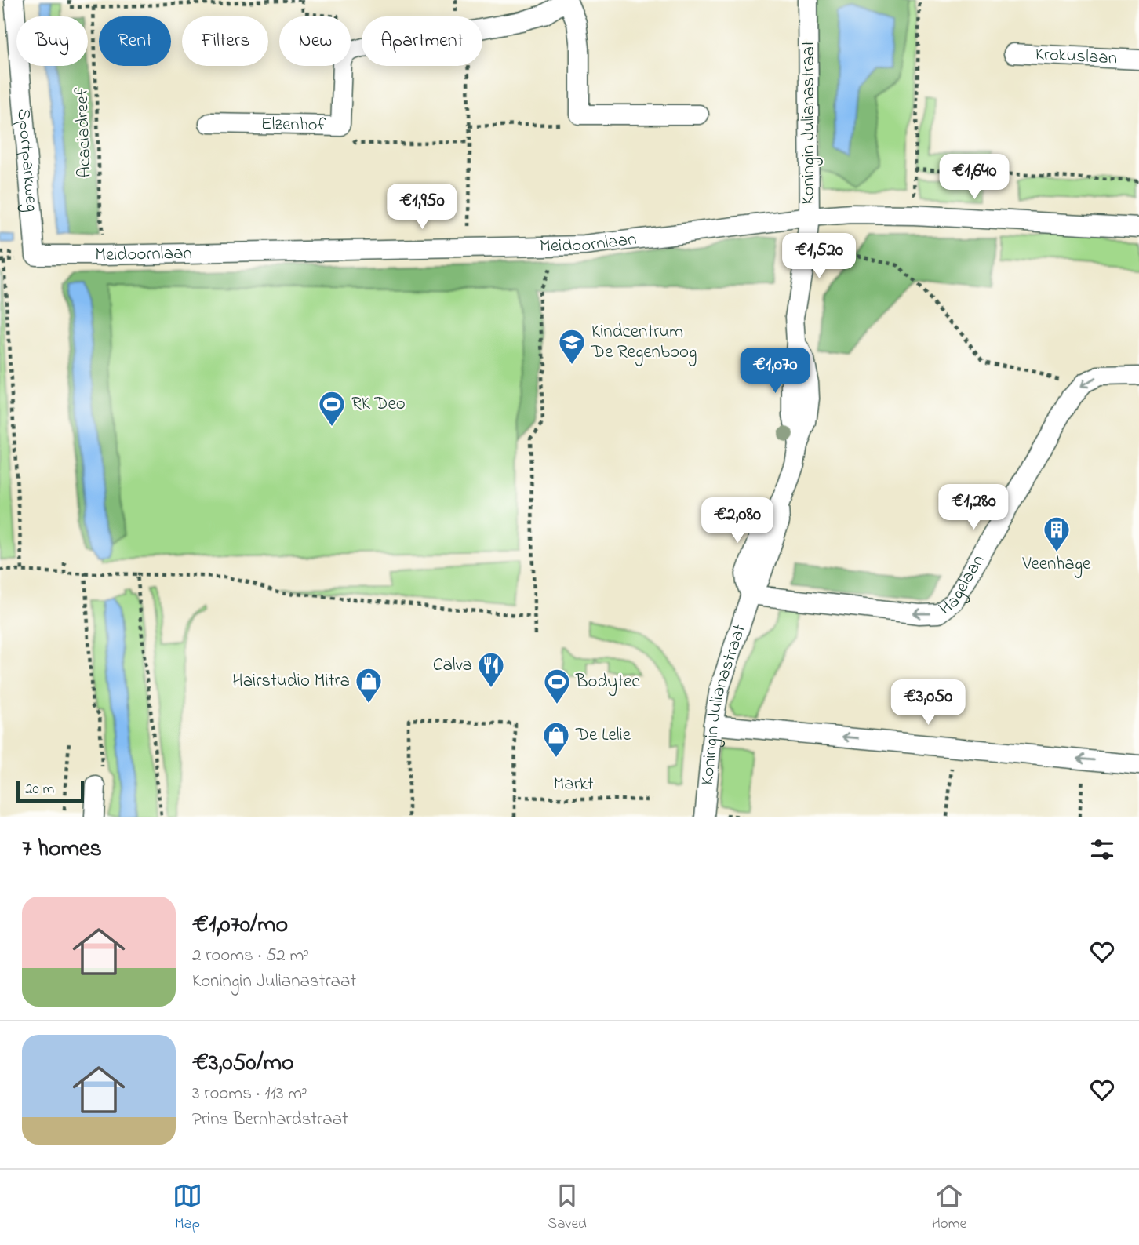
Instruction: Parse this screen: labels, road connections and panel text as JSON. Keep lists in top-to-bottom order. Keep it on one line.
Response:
{"streets":{"street":["Krokuslaan","Koningin Julianastraat","Elzenhof","Sportparkweg","Meidoornlaan","Hagelaan"],"path":["Acaciadreef","Markt"]},"crossings":[["Koningin Julianastraat","Meidoornlaan"],["Koningin Julianastraat","Hagelaan"],["Acaciadreef","Meidoornlaan"],["Sportparkweg","Meidoornlaan"]],"one_way":["Hagelaan"],"places":{"school or university":["Kindcentrum De Regenboog"],"sports":["RK Deo","Bodytec"],"building":["Veenhage"],"restaurant":["Calva"],"shop":["Hairstudio Mitra","De Lelie"]},"scale_bar":"20 m","page":{"chip":["Buy","Rent","Filters","New","Apartment"],"price":["€1,640","€1,950","€1,520","€1,070","€1,280","€2,080","€3,050"],"scale":"20 m","heading":"7 homes","list":[{"name":"€1,070/mo","note":"2 rooms · 52 m² · Koningin Julianastraat"},{"name":"€3,050/mo","note":"3 rooms · 113 m² · Prins Bernhardstraat"}],"tabs":["Map","Saved","Home"]}}
